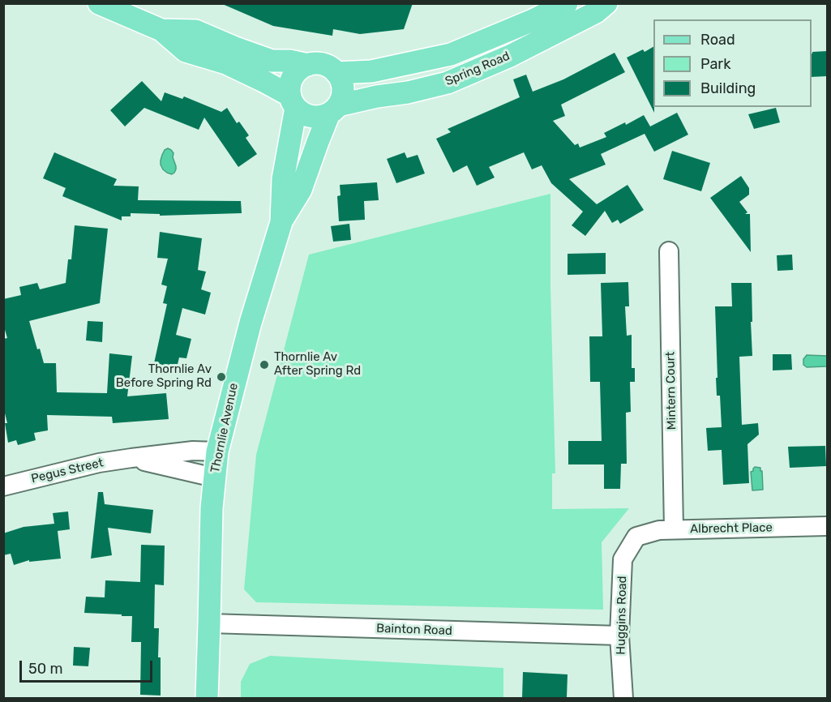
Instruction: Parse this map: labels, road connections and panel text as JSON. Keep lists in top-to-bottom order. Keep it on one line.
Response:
{"streets":{"main road":["Spring Road","Thornlie Avenue"],"street":["Mintern Court","Pegus Street","Albrecht Place","Huggins Road","Bainton Road"]},"crossings":[["Spring Road","Thornlie Avenue"],["Mintern Court","Albrecht Place"],["Thornlie Avenue","Pegus Street"],["Thornlie Avenue","Bainton Road"],["Albrecht Place","Huggins Road"],["Huggins Road","Bainton Road"]],"places":["Thornlie Av After Spring Rd","Thornlie Av Before Spring Rd"],"legend":["Road","Park","Building"],"scale_bar":"50 m"}
